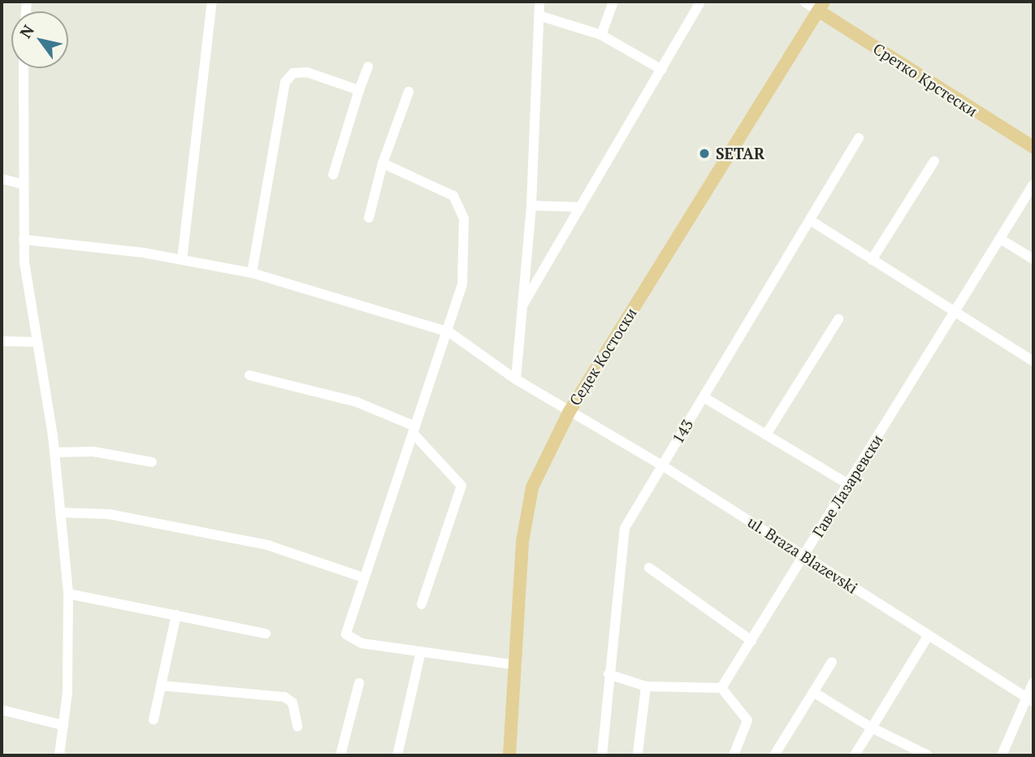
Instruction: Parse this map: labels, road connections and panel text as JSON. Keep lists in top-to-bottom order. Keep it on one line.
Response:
{"streets":{"main road":["Сретко Крстески","Седек Костоски"],"street":["143","Гаве Лазаревски","ul. Braza Blazevski"]},"crossings":[["Сретко Крстески","Седек Костоски"],["Седек Костоски","ul. Braza Blazevski"],["143","ul. Braza Blazevski"],["Гаве Лазаревски","ul. Braza Blazevski"]],"places":["SETAR"],"north":"top left"}
